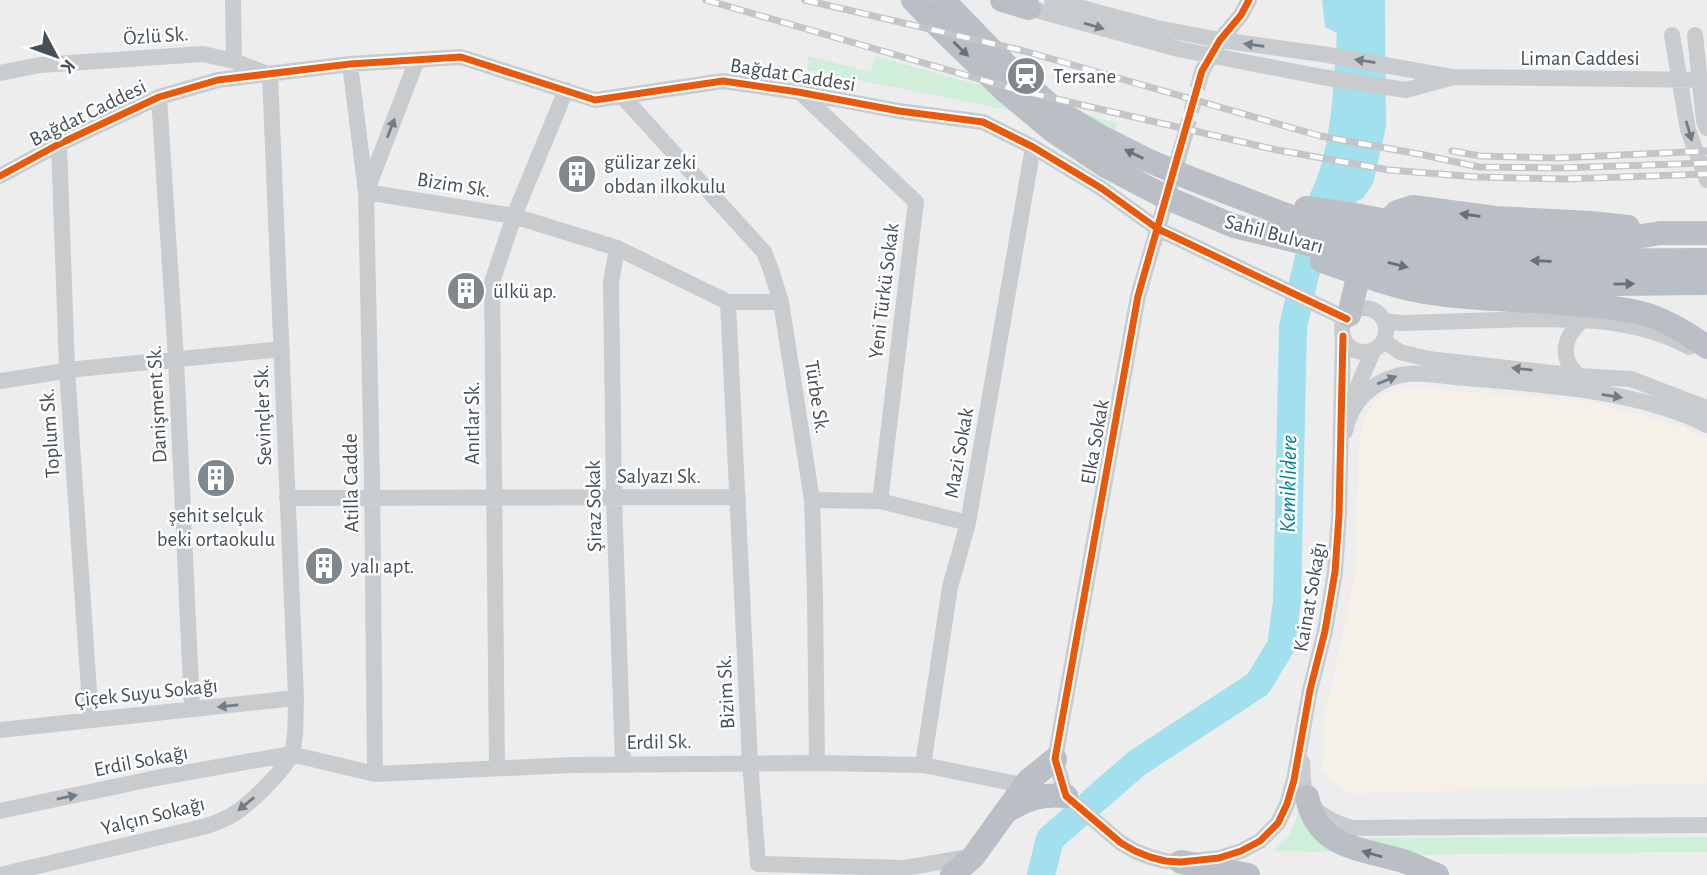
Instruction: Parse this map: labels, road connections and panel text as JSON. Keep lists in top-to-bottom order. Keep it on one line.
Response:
{"streets":{"highway":["Sahil Bulvarı"],"street":["Özlü Sk.","Liman Caddesi","Bağdat Caddesi","Bizim Sk.","Yeni Türkü Sokak","Türbe Sk.","Danişment Sk.","Sevinçler Sk.","Anıtlar Sk.","Toplum Sk.","Elka Sokak","Mazi Sokak","Salyazı Sk.","Atilla Cadde","Şiraz Sokak","Kainat Sokağı","Çiçek Suyu Sokağı","Erdil Sk.","Erdil Sokağı","Yalçın Sokağı"]},"crossings":[["Özlü Sk.","Bağdat Caddesi"],["Özlü Sk.","Sevinçler Sk."],["Bağdat Caddesi","Yeni Türkü Sokak"],["Bağdat Caddesi","Türbe Sk."],["Bağdat Caddesi","Danişment Sk."],["Bağdat Caddesi","Sevinçler Sk."],["Bağdat Caddesi","Anıtlar Sk."],["Bağdat Caddesi","Toplum Sk."],["Bağdat Caddesi","Elka Sokak"],["Bağdat Caddesi","Mazi Sokak"],["Bağdat Caddesi","Atilla Cadde"],["Bizim Sk.","Türbe Sk."],["Bizim Sk.","Anıtlar Sk."],["Bizim Sk.","Salyazı Sk."],["Bizim Sk.","Atilla Cadde"],["Bizim Sk.","Şiraz Sokak"],["Bizim Sk.","Erdil Sk."],["Türbe Sk.","Erdil Sk."],["Danişment Sk.","Çiçek Suyu Sokağı"],["Sevinçler Sk.","Salyazı Sk."],["Sevinçler Sk.","Çiçek Suyu Sokağı"],["Sevinçler Sk.","Erdil Sk."],["Sevinçler Sk.","Erdil Sokağı"],["Sevinçler Sk.","Yalçın Sokağı"],["Anıtlar Sk.","Salyazı Sk."],["Anıtlar Sk.","Erdil Sk."],["Toplum Sk.","Çiçek Suyu Sokağı"],["Mazi Sokak","Erdil Sk."],["Salyazı Sk.","Atilla Cadde"],["Salyazı Sk.","Şiraz Sokak"],["Atilla Cadde","Erdil Sk."],["Şiraz Sokak","Erdil Sk."],["Erdil Sk.","Erdil Sokağı"],["Erdil Sk.","Yalçın Sokağı"],["Erdil Sokağı","Yalçın Sokağı"]],"one_way":["Çiçek Suyu Sokağı","Erdil Sokağı","Yalçın Sokağı"],"water":["Kemiklidere"],"places":{"station":["Tersane"],"building":["gülizar zeki obdan ilkokulu","ülkü ap.","şehit selçuk beki ortaokulu","yalı apt."]},"north":"bottom right"}
